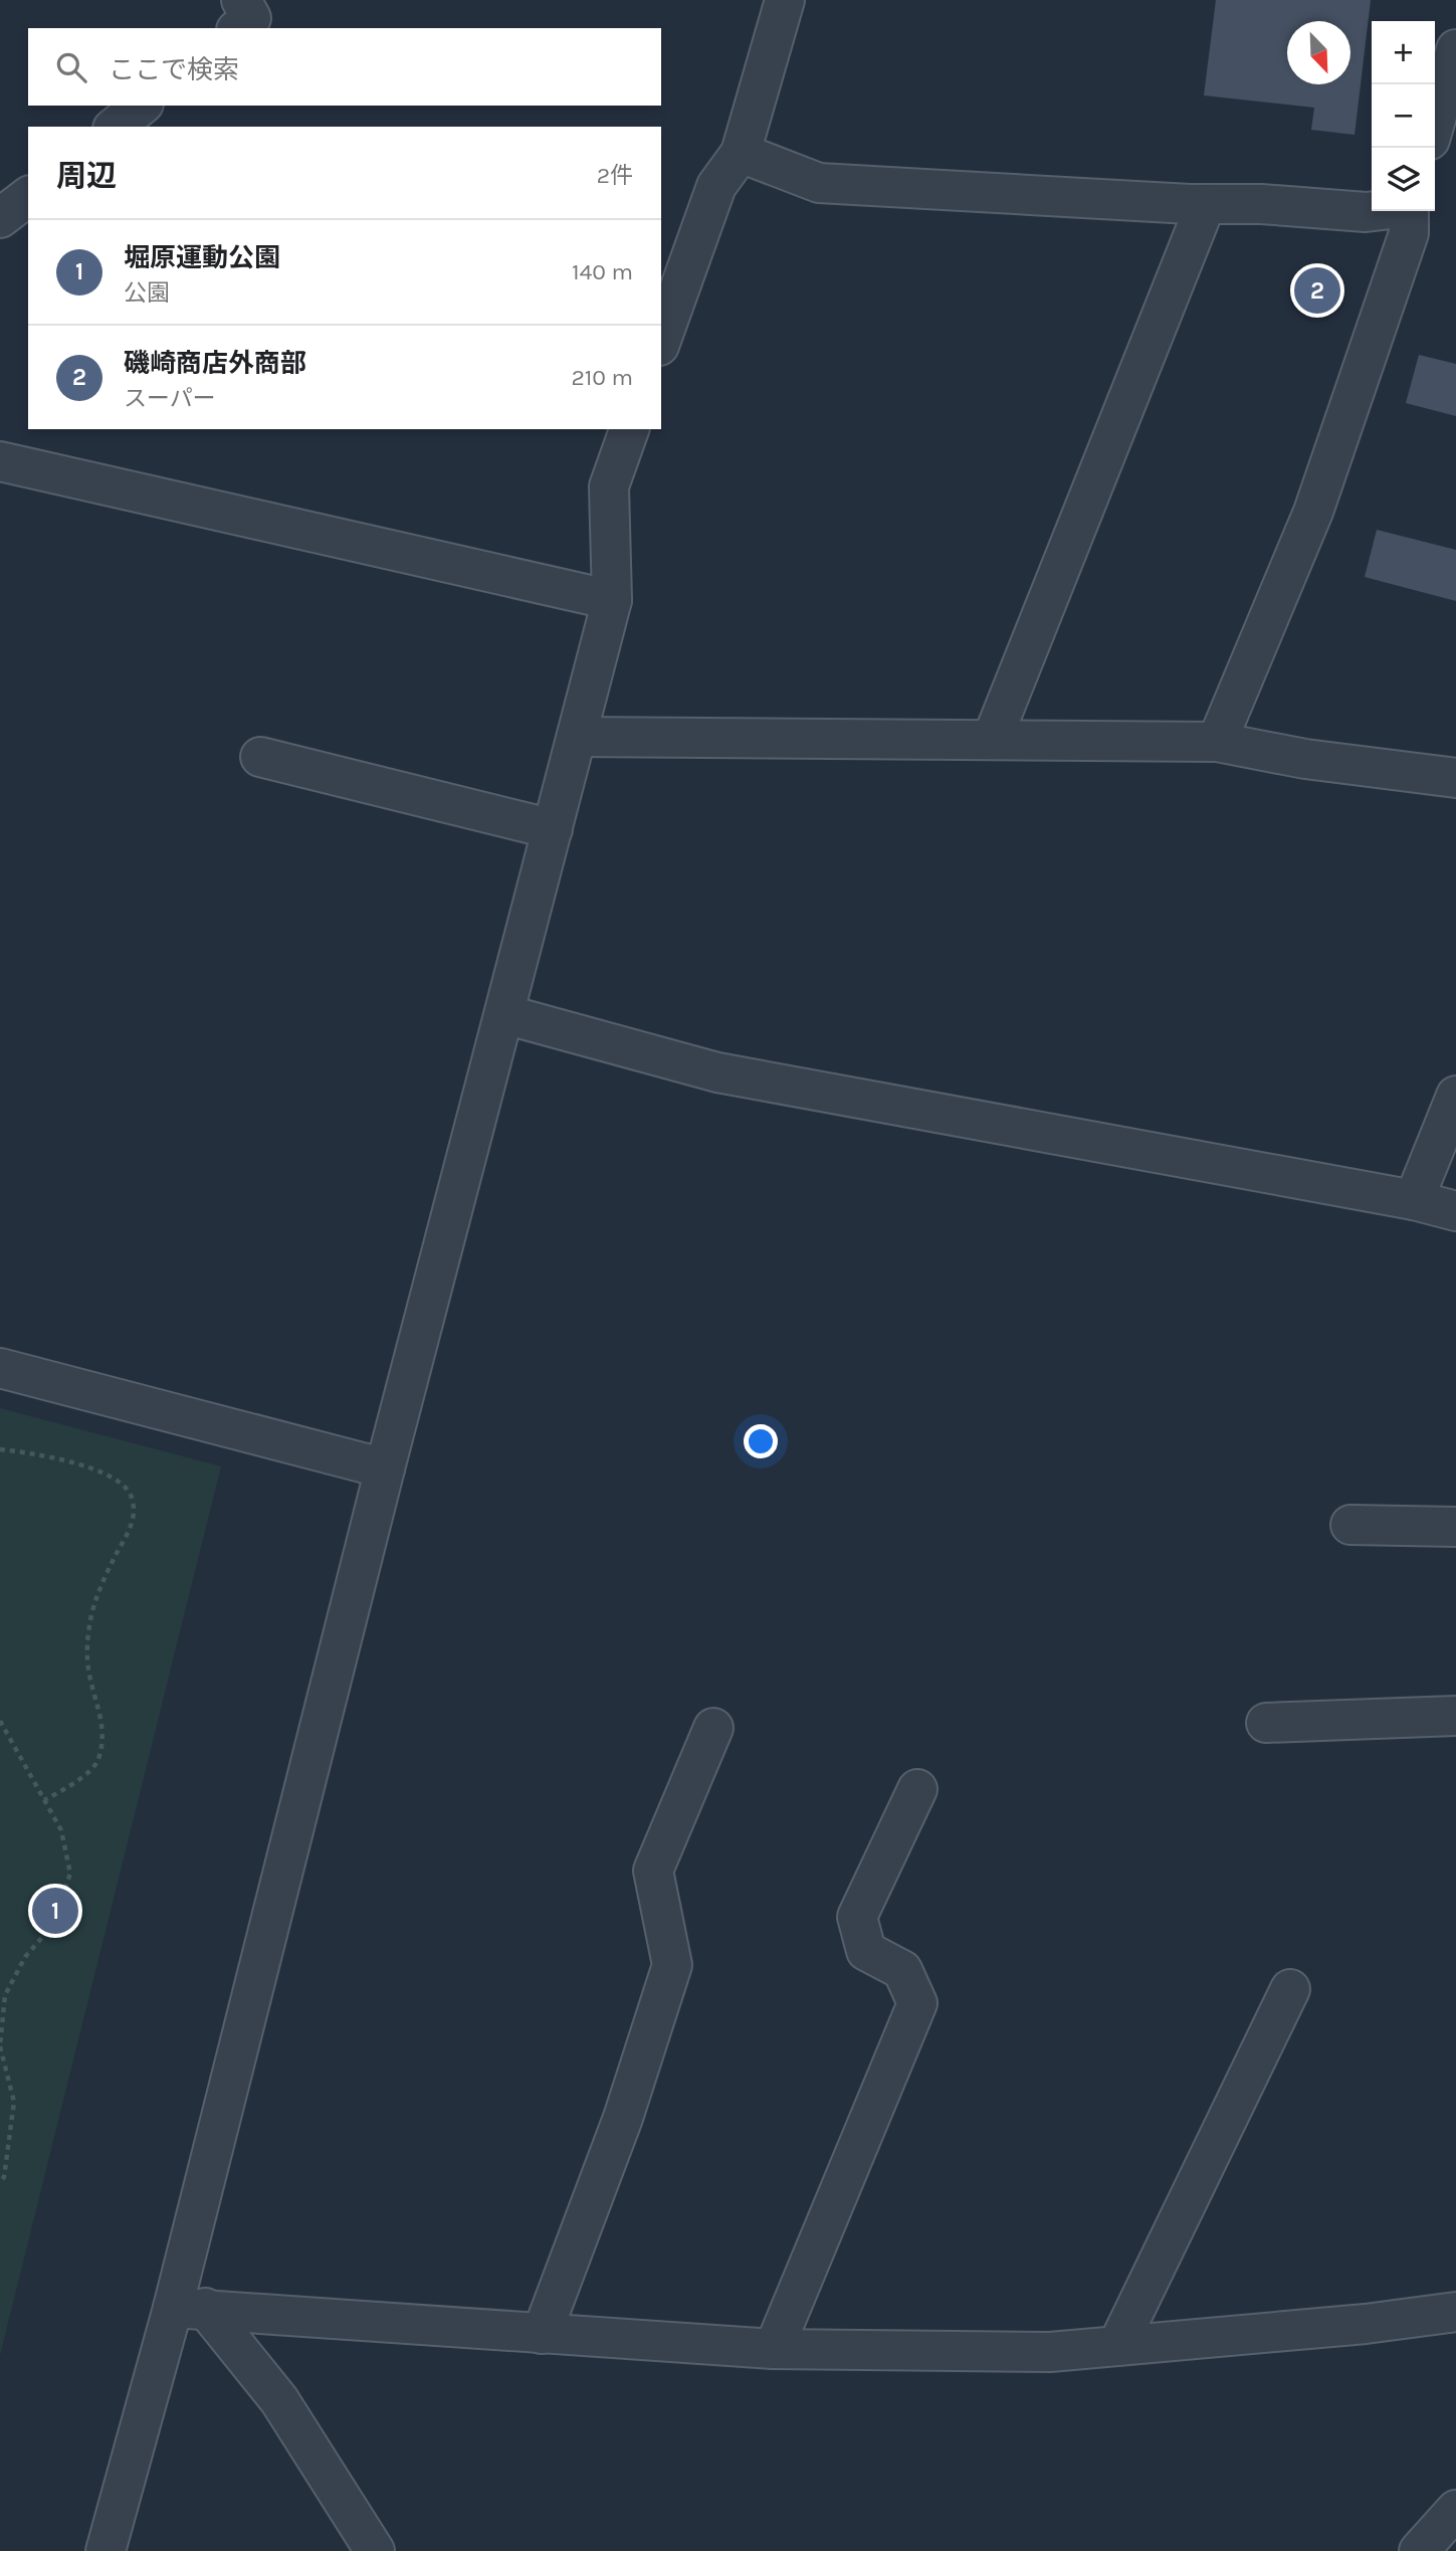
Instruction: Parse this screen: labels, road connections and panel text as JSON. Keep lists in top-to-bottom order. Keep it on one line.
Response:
{"north":"bottom right","page":{"map_buttons":["+","−"],"search":"ここで検索","heading":["周辺","2件"],"list":[{"mark":"1","name":"堀原運動公園","note":"公園","value":"140 m"},{"mark":"2","name":"磯崎商店外商部","note":"スーパー","value":"210 m"}],"pins":["2","1"]}}
